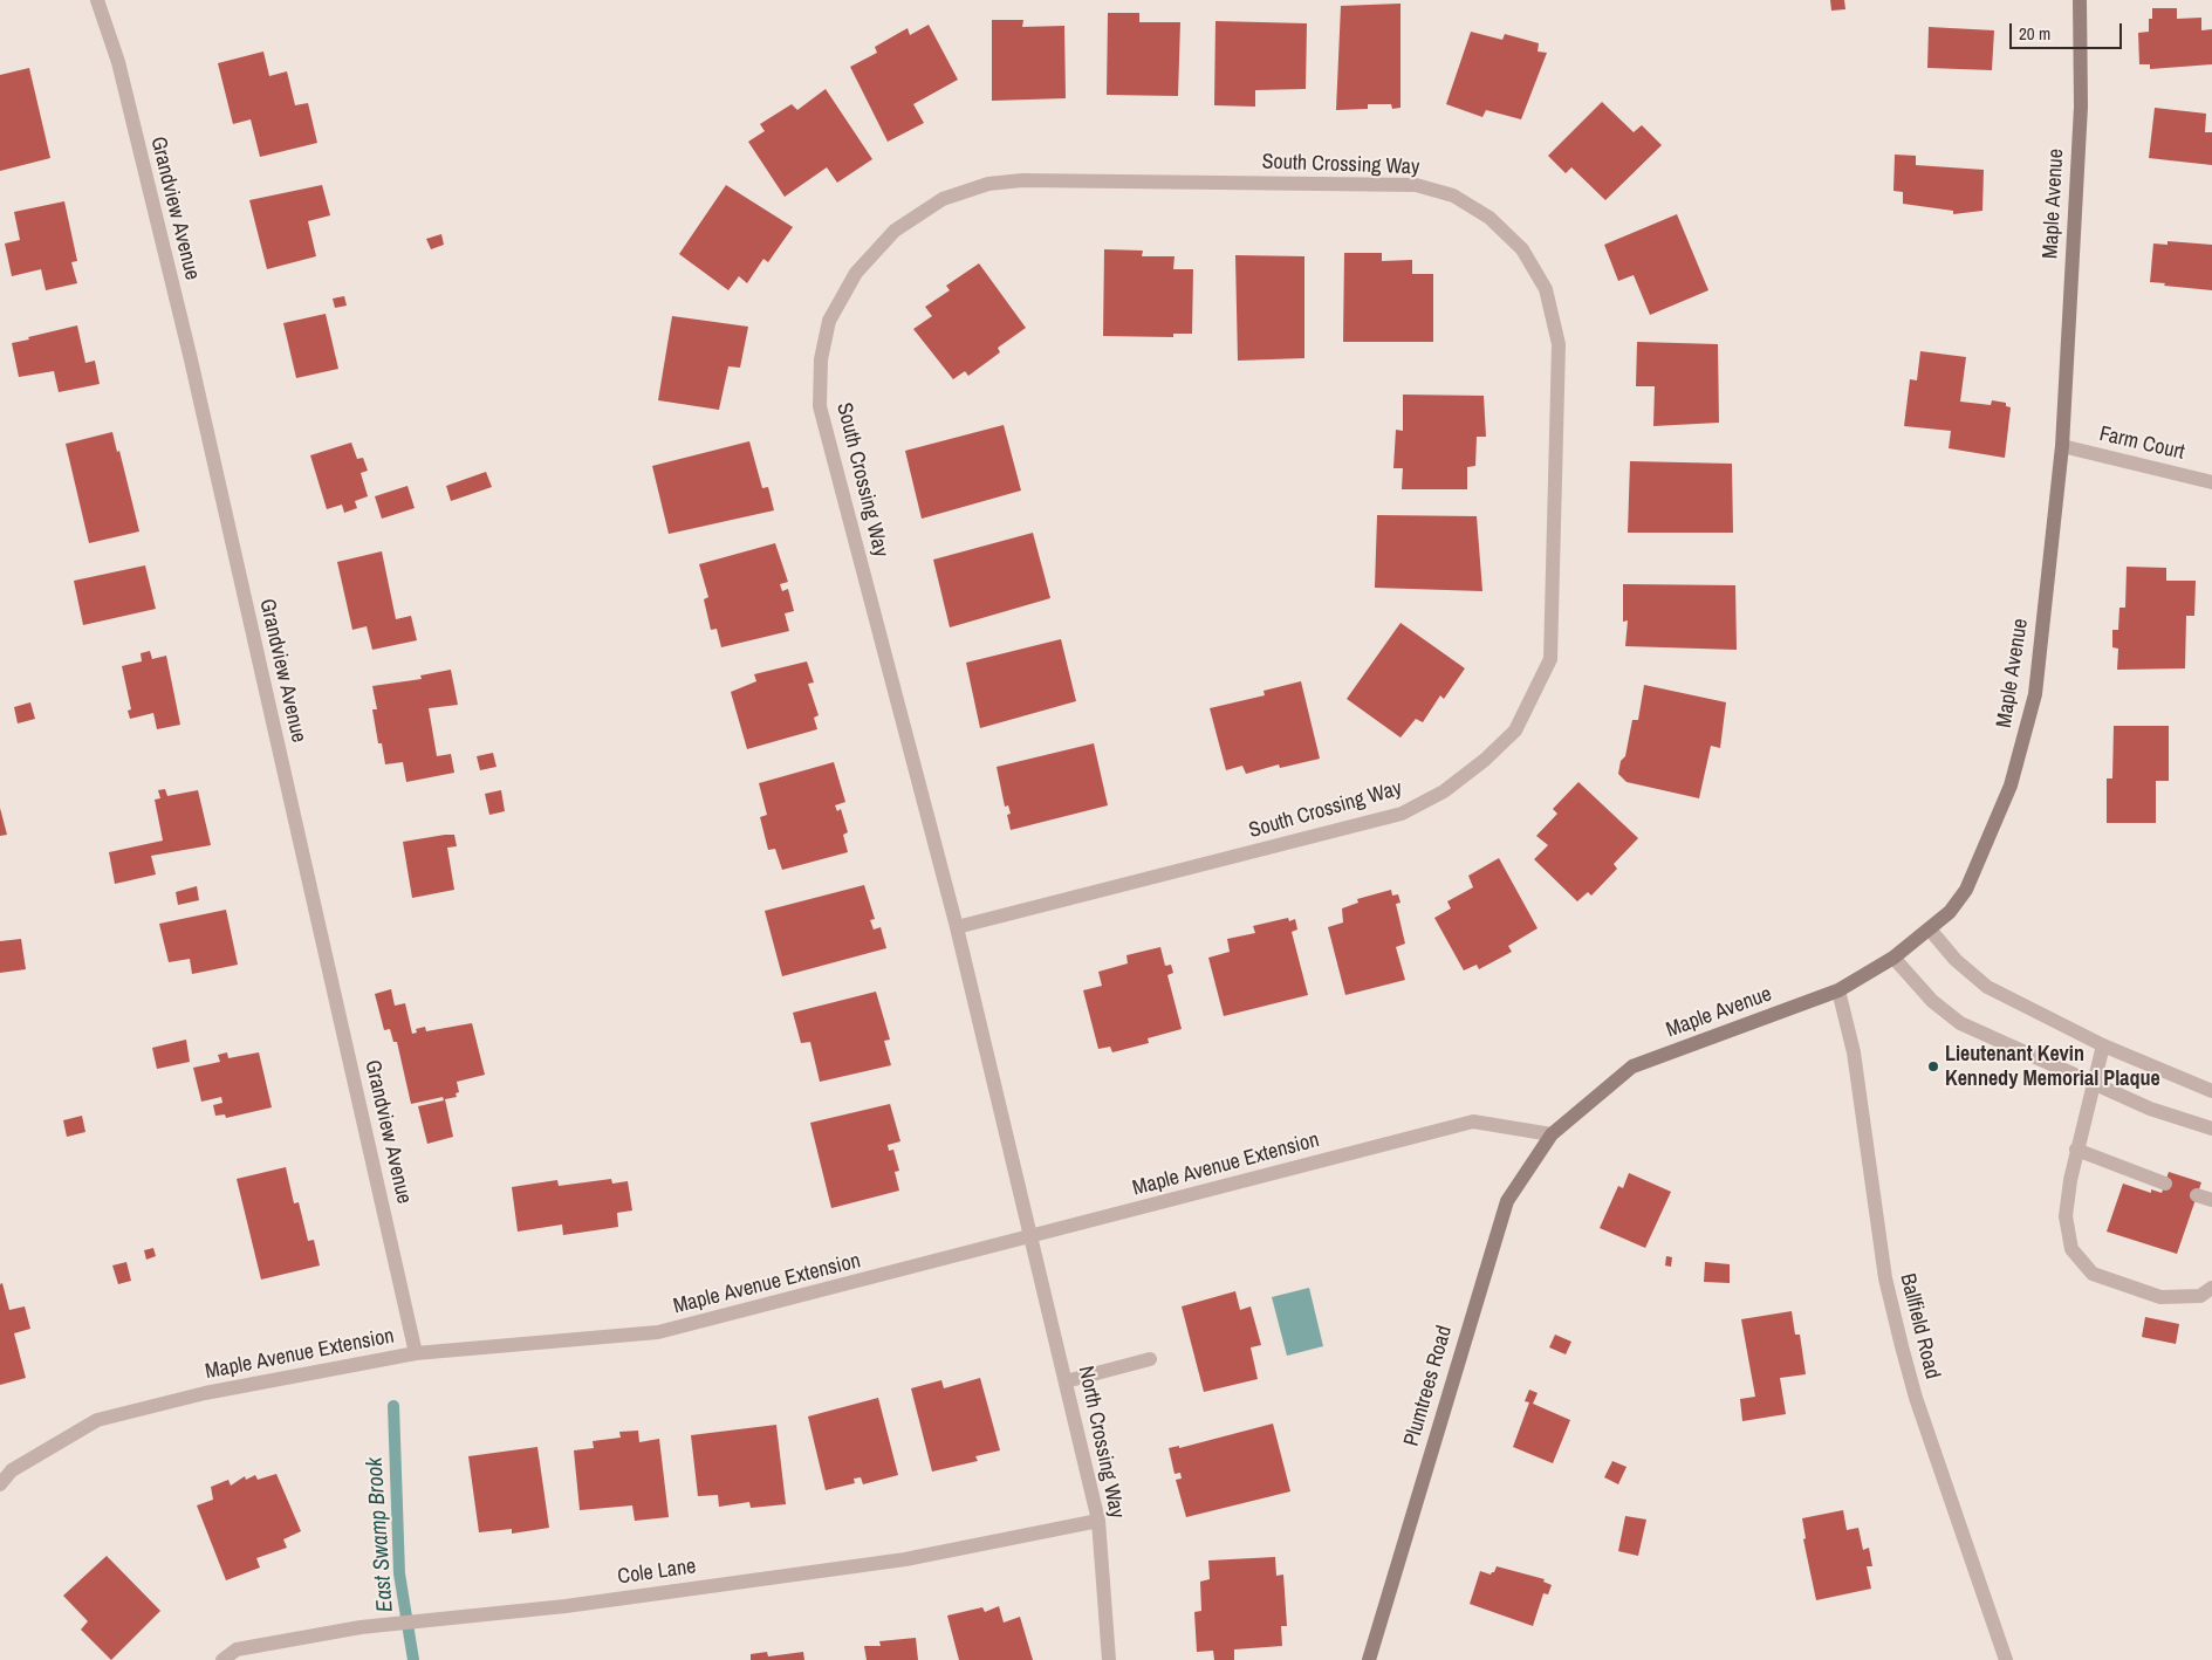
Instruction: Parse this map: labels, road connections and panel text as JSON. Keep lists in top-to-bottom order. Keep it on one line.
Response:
{"streets":{"main road":["Maple Avenue","Plumtrees Road"],"street":["South Crossing Way","Grandview Avenue","Farm Court","Maple Avenue Extension","Ballfield Road","North Crossing Way","Cole Lane"]},"crossings":[["South Crossing Way","Maple Avenue Extension"],["South Crossing Way","North Crossing Way"],["Maple Avenue","Farm Court"],["Maple Avenue","Maple Avenue Extension"],["Maple Avenue","Ballfield Road"],["Maple Avenue","Plumtrees Road"],["Grandview Avenue","Maple Avenue Extension"],["Maple Avenue Extension","Plumtrees Road"],["Maple Avenue Extension","North Crossing Way"],["North Crossing Way","Cole Lane"]],"water":["East Swamp Brook"],"places":["Lieutenant Kevin Kennedy Memorial Plaque"],"scale_bar":"20 m"}
